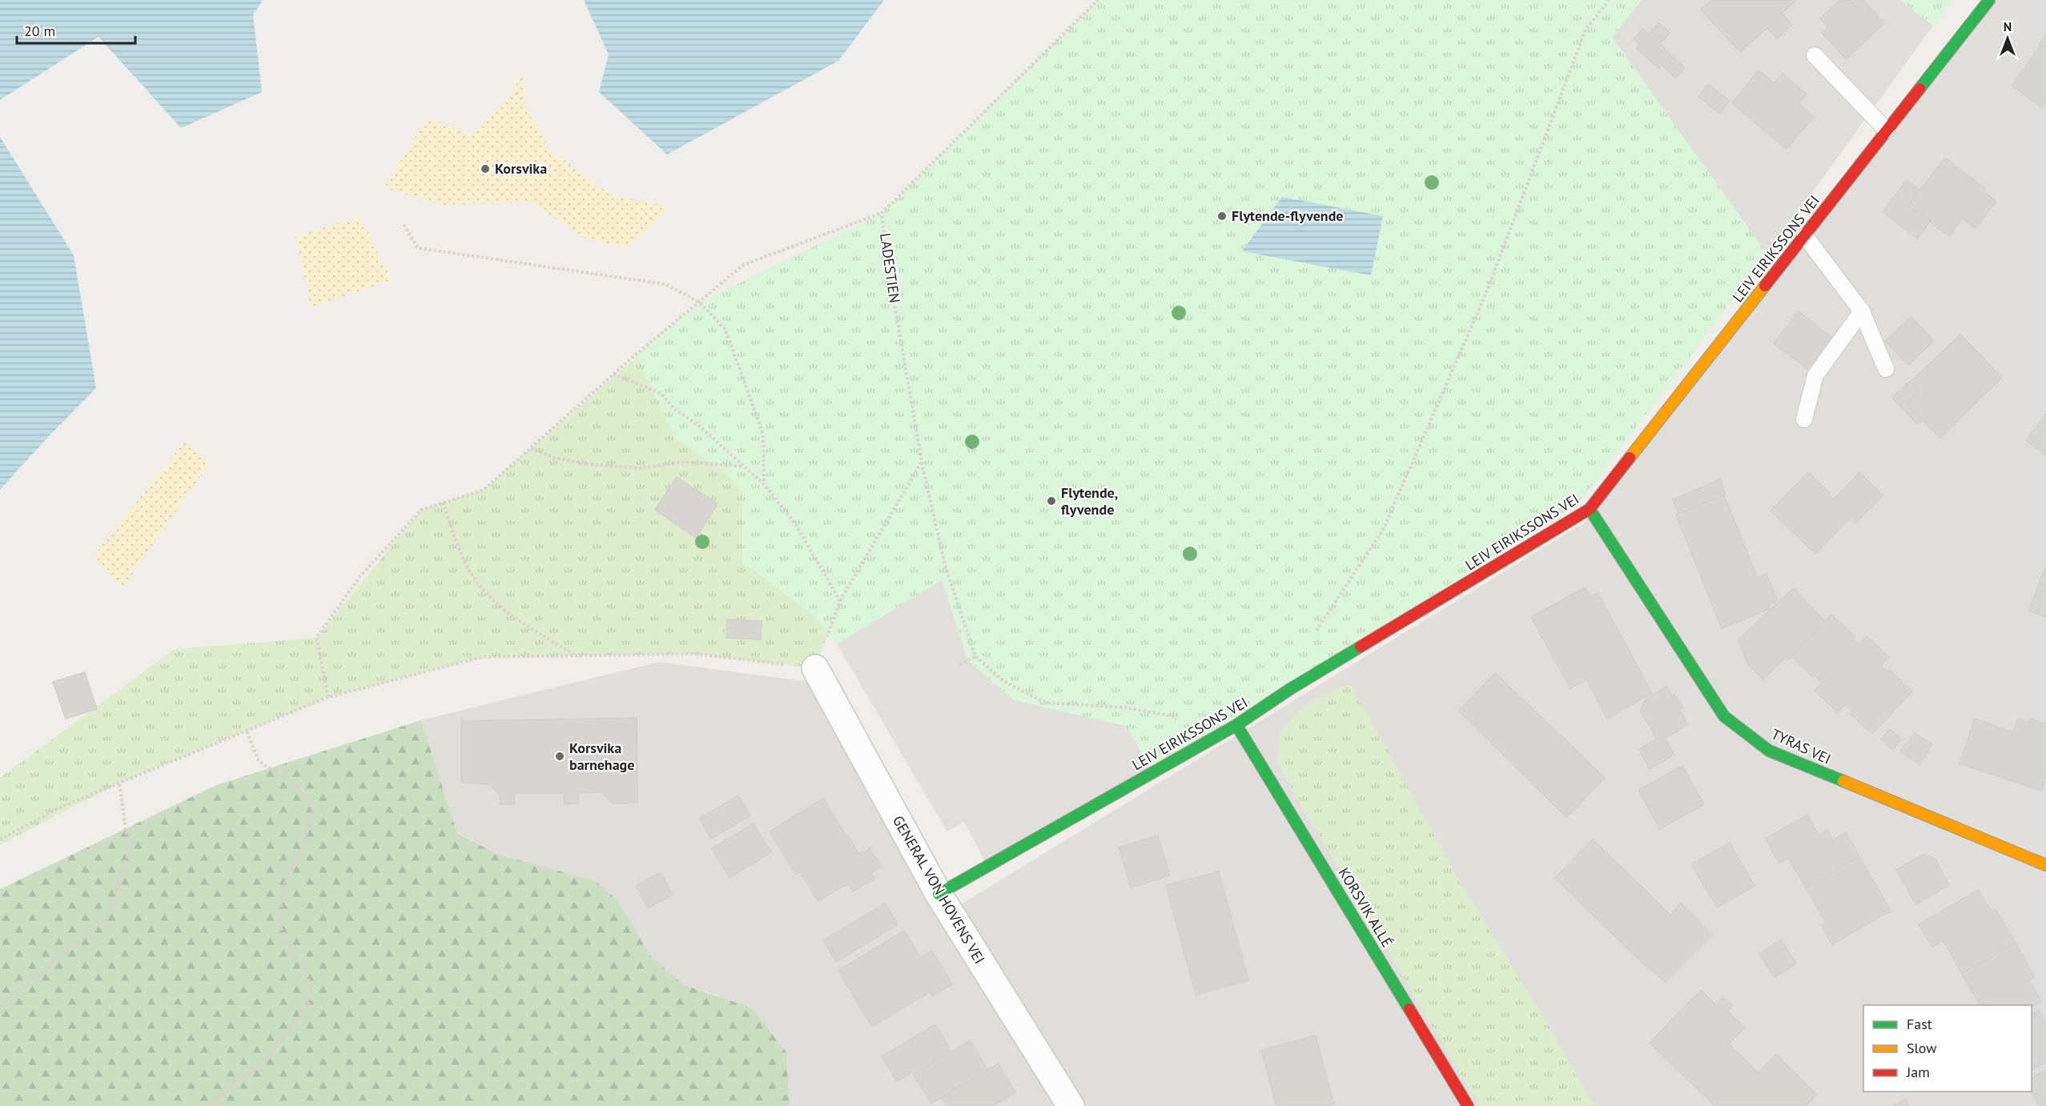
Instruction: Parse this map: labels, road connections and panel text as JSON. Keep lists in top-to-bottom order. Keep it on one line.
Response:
{"streets":{"street":["LEIV EIRIKSSONS VEI","TYRAS VEI","GENERAL VON HOVENS VEI","KORSVIK ALLÉ"],"path":["LADESTIEN"]},"crossings":[["LEIV EIRIKSSONS VEI","TYRAS VEI"],["LEIV EIRIKSSONS VEI","GENERAL VON HOVENS VEI"],["LEIV EIRIKSSONS VEI","KORSVIK ALLÉ"]],"places":["Korsvika","Flytende-flyvende","Flytende, flyvende","Korsvika barnehage"],"legend":["Fast","Slow","Jam"],"scale_bar":"20 m","north":"top"}
